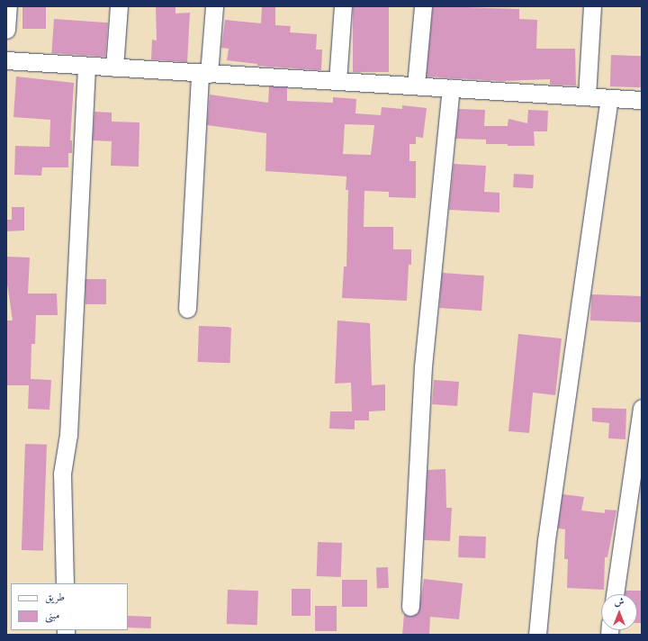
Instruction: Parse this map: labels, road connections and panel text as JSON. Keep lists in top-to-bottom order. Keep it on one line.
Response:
{"legend":["طريق","مبنى"],"north":"top"}
